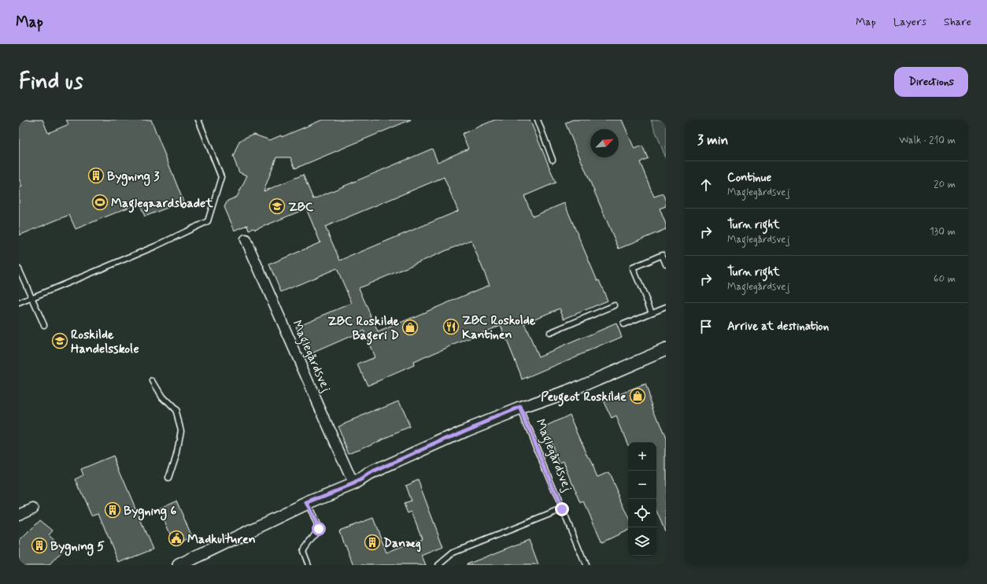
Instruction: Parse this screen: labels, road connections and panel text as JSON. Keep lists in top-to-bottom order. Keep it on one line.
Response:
{"streets":{"street":["Maglegårdsvej"]},"places":{"building":["Bygning 3","Bygning 6","Danæg","Bygning 5"],"sports":["Maglegaardsbadet"],"school or university":["ZBC","Roskilde Handelsskole"],"restaurant":["ZBC Roskolde Kantinen"],"shop":["ZBC Roskilde Bageri D","Peugeot Roskilde"],"public building":["Madkulturen"]},"north":"top right","page":{"header":"Map","nav":["Map","Layers","Share"],"buttons":"Directions","title":"Find us","heading":["3 min","Walk · 210 m"],"list":[["Continue","Maglegårdsvej","20 m"],["Turn right","Maglegårdsvej","130 m"],["Turn right","Maglegårdsvej","60 m"],"Arrive at destination"],"map_buttons":["+","−"]}}
